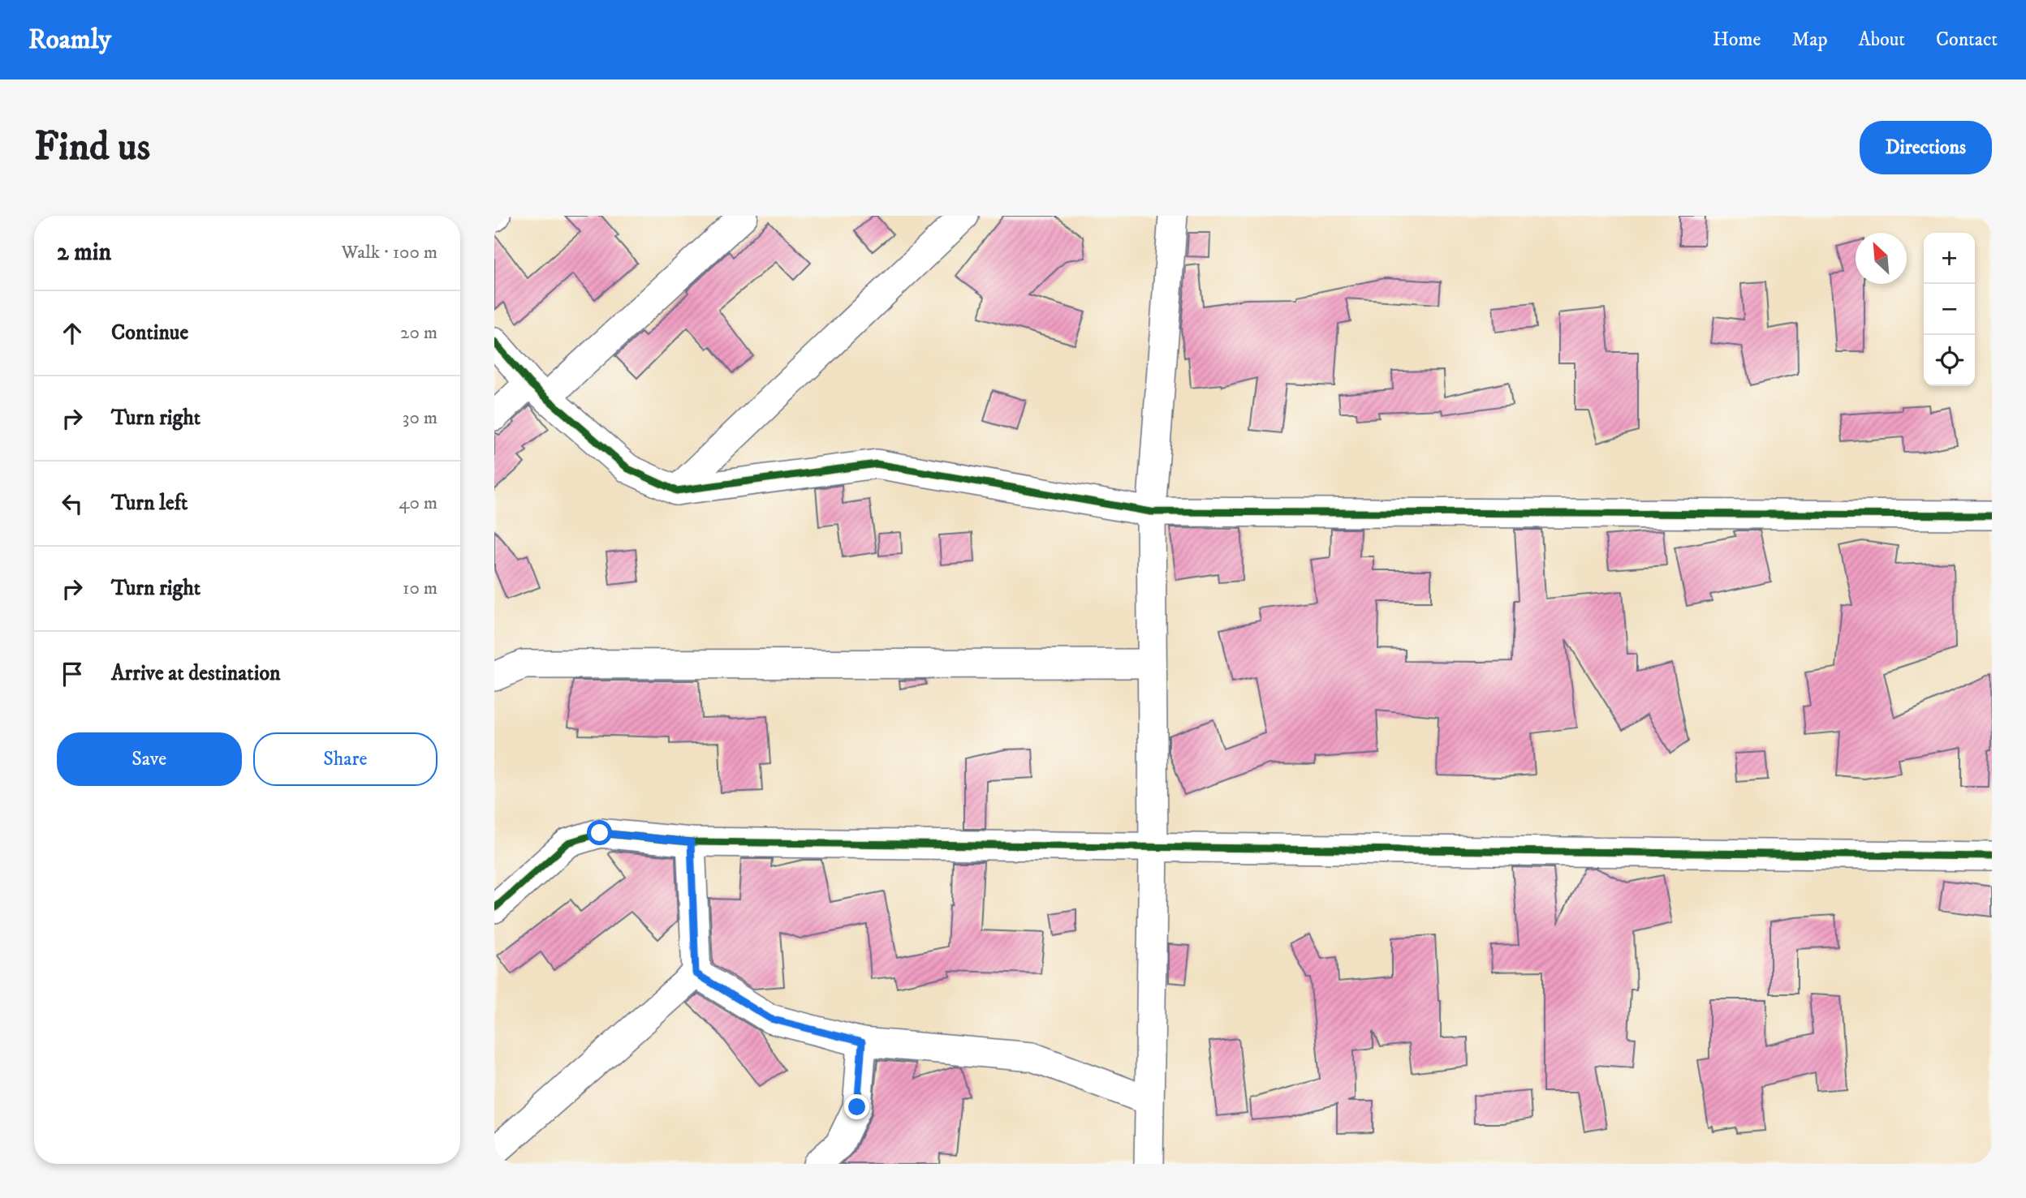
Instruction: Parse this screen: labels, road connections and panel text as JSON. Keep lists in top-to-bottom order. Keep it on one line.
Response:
{"north":"top left","page":{"header":"Roamly","nav":["Home","Map","About","Contact"],"buttons":["Directions",["Save","Share"]],"title":"Find us","heading":["2 min","Walk · 100 m"],"map_buttons":["+","−"],"list":[["Continue","20 m"],["Turn right","30 m"],["Turn left","40 m"],["Turn right","10 m"],"Arrive at destination"]}}
